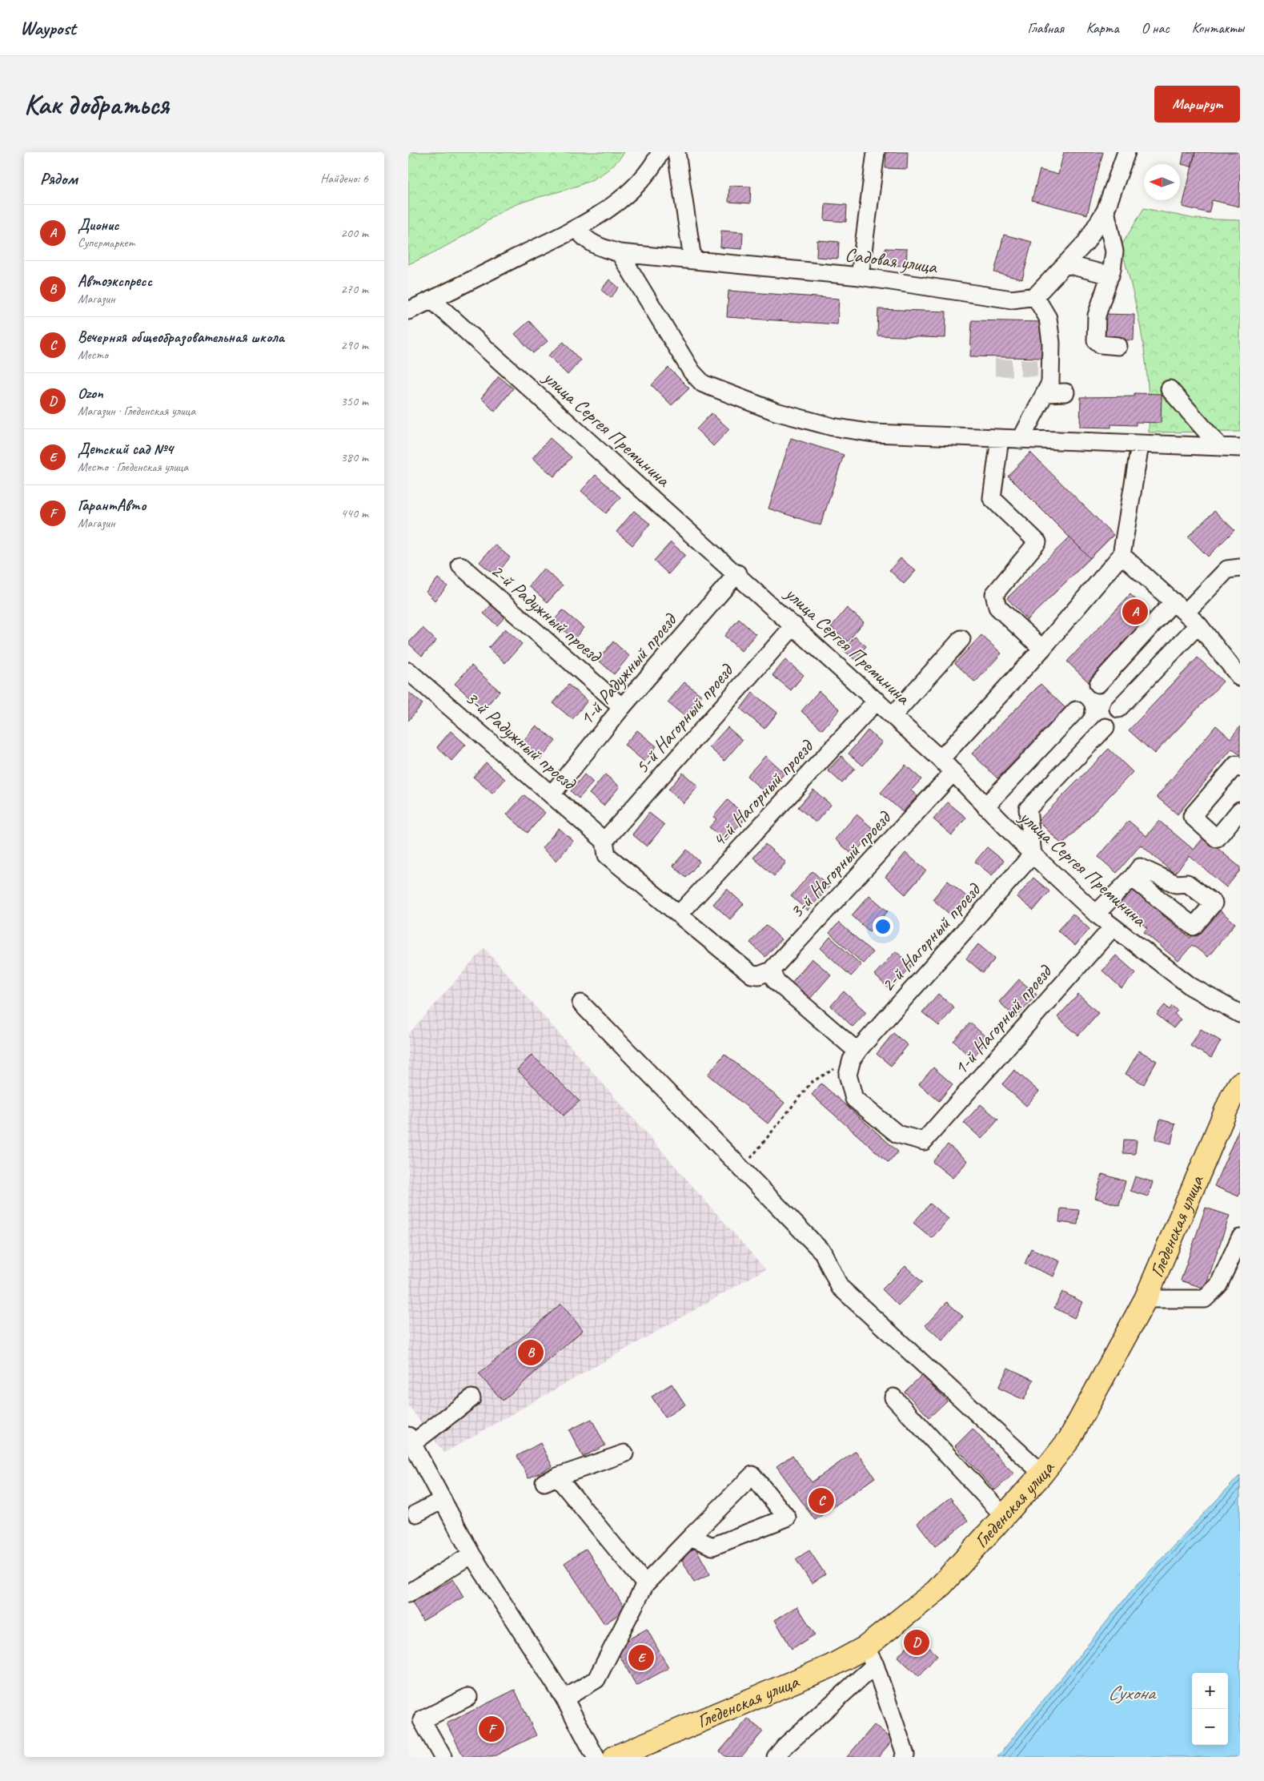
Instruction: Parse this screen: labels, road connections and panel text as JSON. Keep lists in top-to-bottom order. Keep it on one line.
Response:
{"streets":{"main road":["Гледенская улица"],"street":["Садовая улица","улица Сергея Преминина","2-й Радужный проезд","1-й Радужный проезд","5-й Нагорный проезд","3-й Радужный проезд","4-й Нагорный проезд","3-й Нагорный проезд","2-й Нагорный проезд","1-й Нагорный проезд"]},"crossings":[["улица Сергея Преминина","1-й Радужный проезд"],["улица Сергея Преминина","5-й Нагорный проезд"],["улица Сергея Преминина","4-й Нагорный проезд"],["улица Сергея Преминина","3-й Нагорный проезд"],["улица Сергея Преминина","2-й Нагорный проезд"],["улица Сергея Преминина","1-й Нагорный проезд"],["2-й Радужный проезд","1-й Радужный проезд"],["1-й Радужный проезд","3-й Радужный проезд"],["5-й Нагорный проезд","3-й Радужный проезд"],["2-й Нагорный проезд","1-й Нагорный проезд"]],"water":["Сухона"],"north":"left","page":{"header":"Waypost","nav":["Главная","Карта","О нас","Контакты"],"buttons":"Маршрут","title":"Как добраться","heading":["Рядом","Найдено: 6"],"list":[{"mark":"A","name":"Дионис","note":"Супермаркет","value":"200 m"},{"mark":"B","name":"Автоэкспресс","note":"Магазин","value":"270 m"},{"mark":"C","name":"Вечерняя общеобразовательная школа","note":"Место","value":"290 m"},{"mark":"D","name":"Ozon","note":"Магазин · Гледенская улица","value":"350 m"},{"mark":"E","name":"Детский сад №4","note":"Место · Гледенская улица","value":"380 m"},{"mark":"F","name":"ГарантАвто","note":"Магазин","value":"440 m"}],"pins":["A","B","C","D","E","F"],"map_buttons":["+","−"]}}
